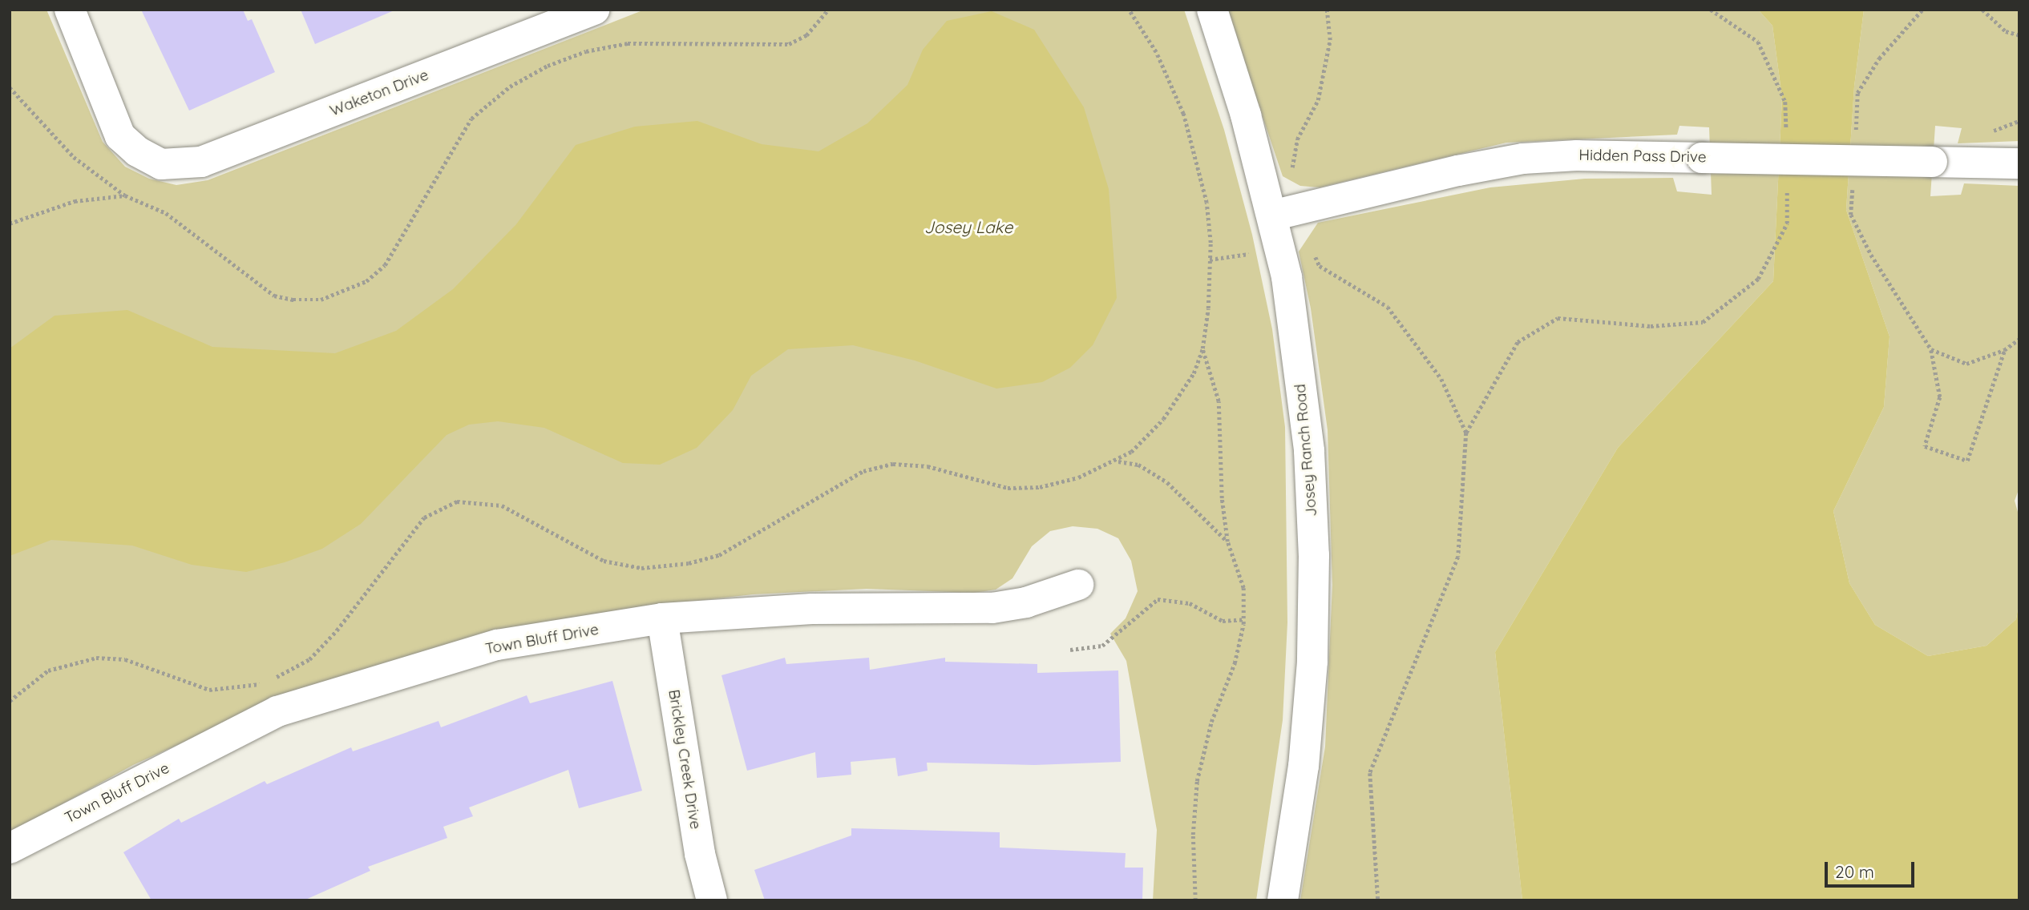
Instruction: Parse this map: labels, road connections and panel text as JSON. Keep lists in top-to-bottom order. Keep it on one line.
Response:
{"streets":{"street":["Waketon Drive","Hidden Pass Drive","Josey Ranch Road","Town Bluff Drive","Brickley Creek Drive"]},"crossings":[["Hidden Pass Drive","Josey Ranch Road"],["Town Bluff Drive","Brickley Creek Drive"]],"water":["Josey Lake"],"scale_bar":"20 m"}
